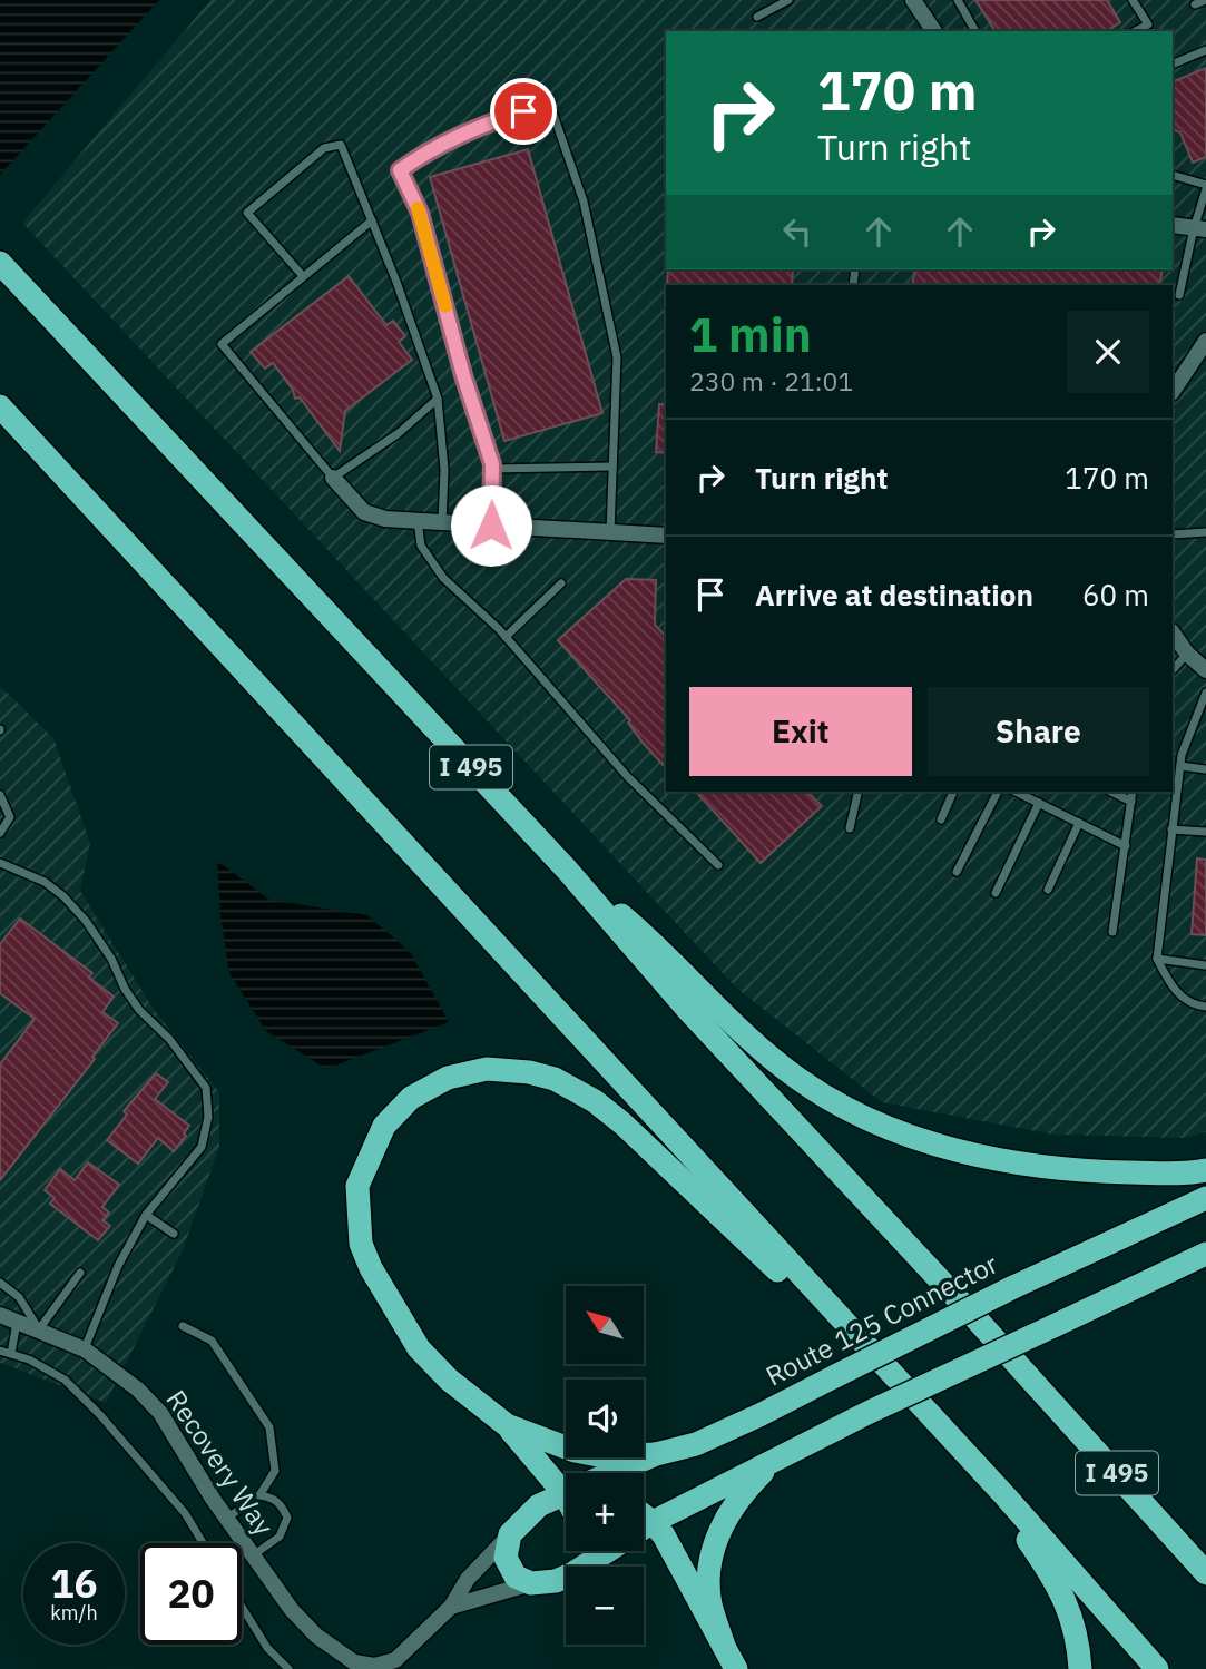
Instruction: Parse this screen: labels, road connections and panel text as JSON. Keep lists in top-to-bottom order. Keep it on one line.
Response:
{"streets":{"highway":["I 495","Route 125 Connector"],"street":["Recovery Way"]},"north":"top left","page":{"turn":["170 m","Turn right"],"heading":["1 min","230 m · 21:01"],"list":[{"name":"Turn right","value":"170 m"},{"name":"Arrive at destination","value":"60 m"}],"buttons":["Exit","Share"],"map_buttons":["+","−"],"speed":"16 km/h","limit":"20"}}
